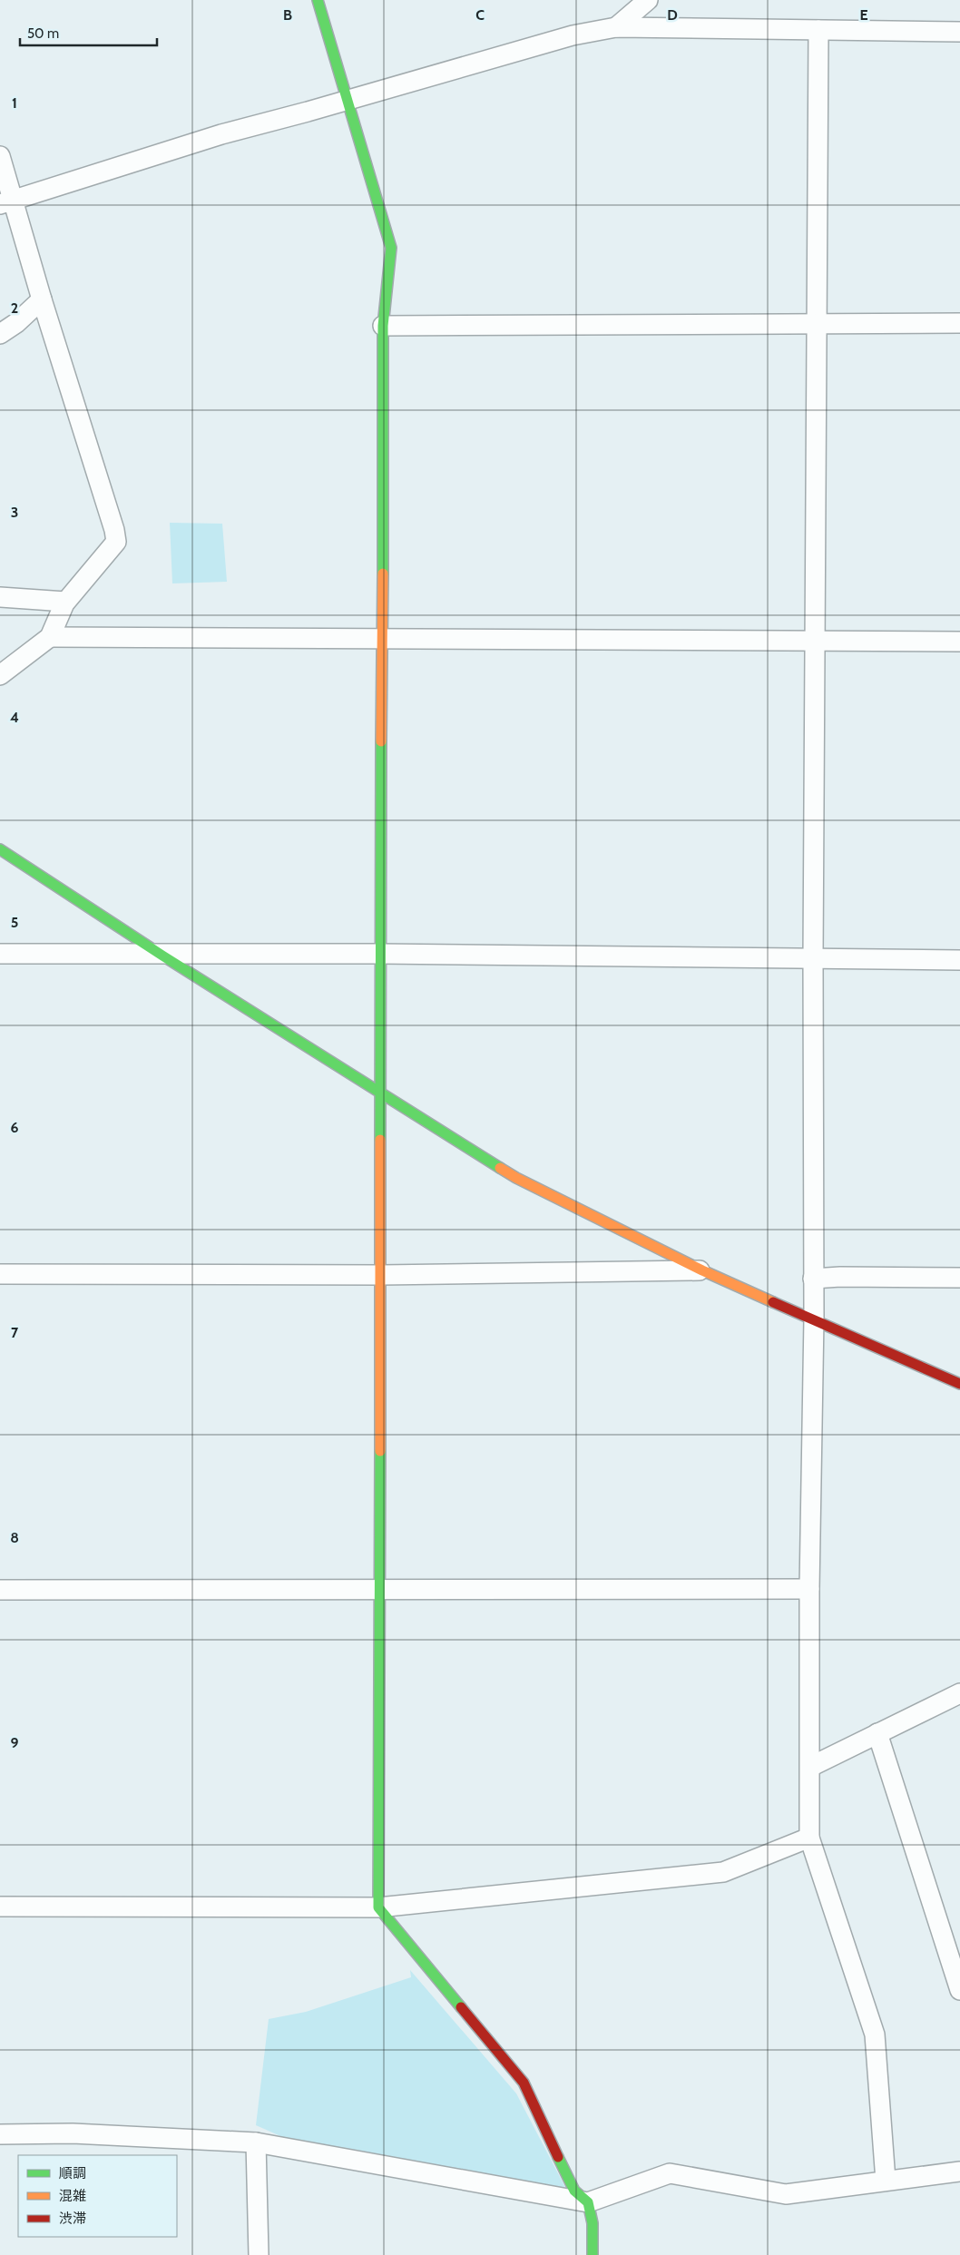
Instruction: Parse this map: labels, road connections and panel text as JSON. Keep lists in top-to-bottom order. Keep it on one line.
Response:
{"legend":["順調","混雑","渋滞"],"scale_bar":"50 m","grid":{"columns":["B","C","D","E"],"rows":["1","2","3","4","5","6","7","8","9"]}}
